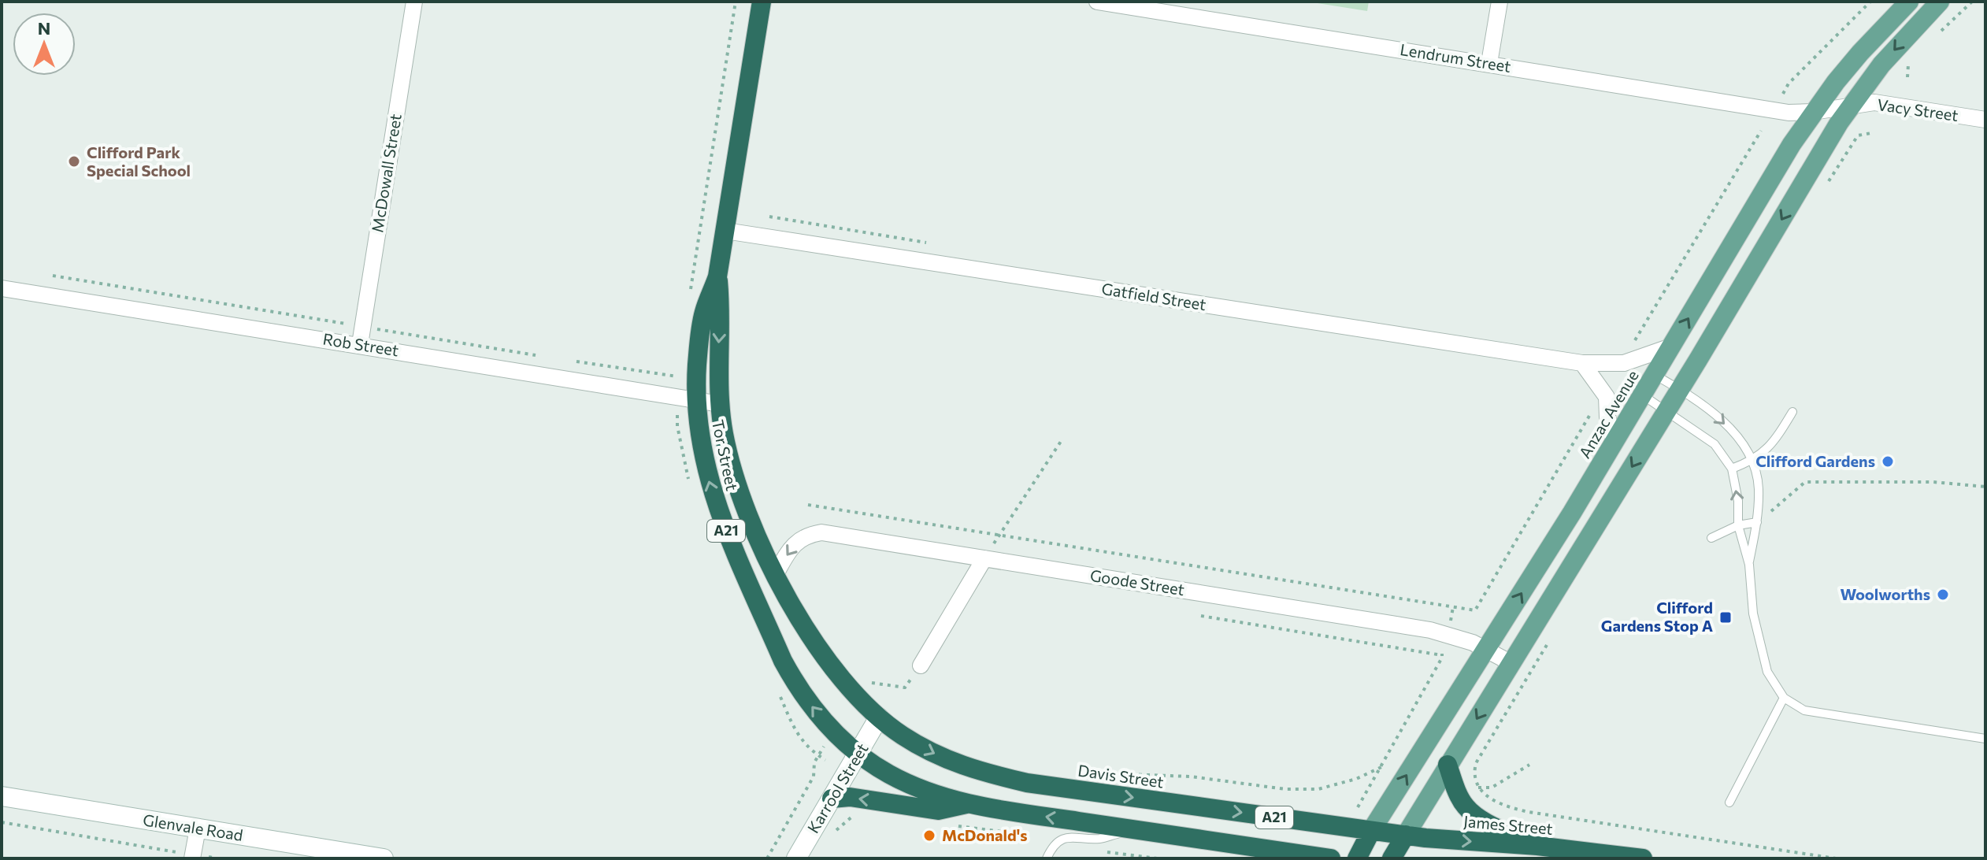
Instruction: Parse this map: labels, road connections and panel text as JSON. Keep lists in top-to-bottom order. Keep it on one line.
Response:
{"streets":{"highway":["Anzac Avenue","Tor Street","A21","Davis Street","James Street"],"street":["Lendrum Street","Vacy Street","McDowall Street","Gatfield Street","Rob Street","Goode Street","Karrool Street","Glenvale Road"]},"crossings":[["Lendrum Street","Vacy Street"],["Lendrum Street","Anzac Avenue"],["Vacy Street","Anzac Avenue"],["McDowall Street","Rob Street"],["Gatfield Street","Anzac Avenue"],["Gatfield Street","Tor Street"],["Rob Street","Tor Street"],["Anzac Avenue","Goode Street"],["Anzac Avenue","Davis Street"],["Anzac Avenue","James Street"],["Tor Street","A21"],["Tor Street","Goode Street"],["Tor Street","Davis Street"],["Tor Street","Karrool Street"],["A21","Karrool Street"],["Davis Street","Karrool Street"],["Davis Street","James Street"]],"one_way":["James Street"],"places":{"other":["Clifford Park Special School","Clifford Gardens","Woolworths","McDonald's"],"transit":["Clifford Gardens Stop A"]},"north":"top"}
